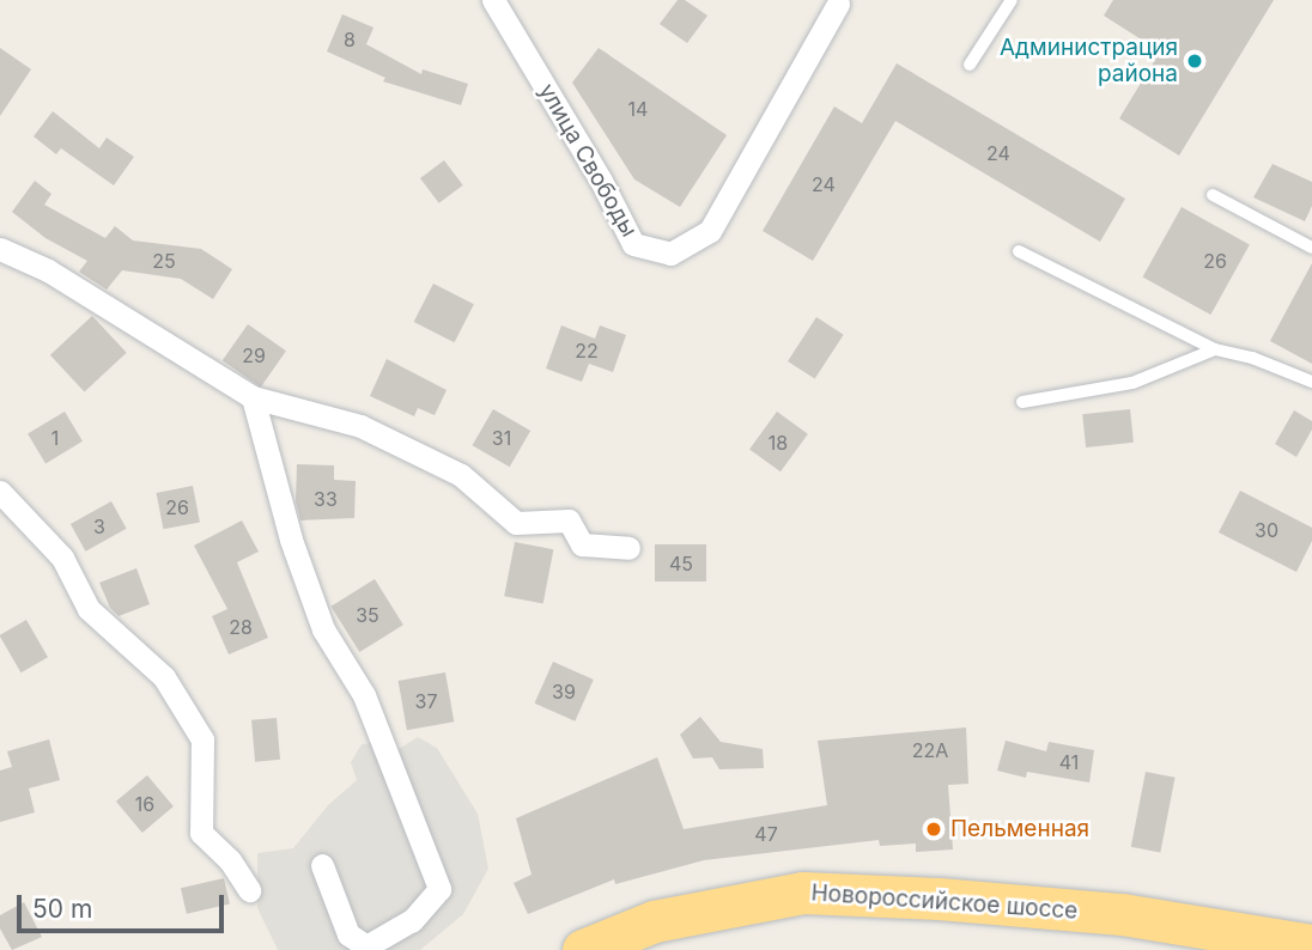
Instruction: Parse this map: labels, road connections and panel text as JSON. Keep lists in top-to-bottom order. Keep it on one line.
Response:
{"streets":{"highway":["Новороссийское шоссе"],"street":["улица Свободы"]},"places":["Администрация района","Пельменная"],"house_numbers":["8","14","24","24","25","26","22","29","1","31","18","33","26","3","30","45","35","28","39","37","22А","41","16","47"],"scale_bar":"50 m"}
